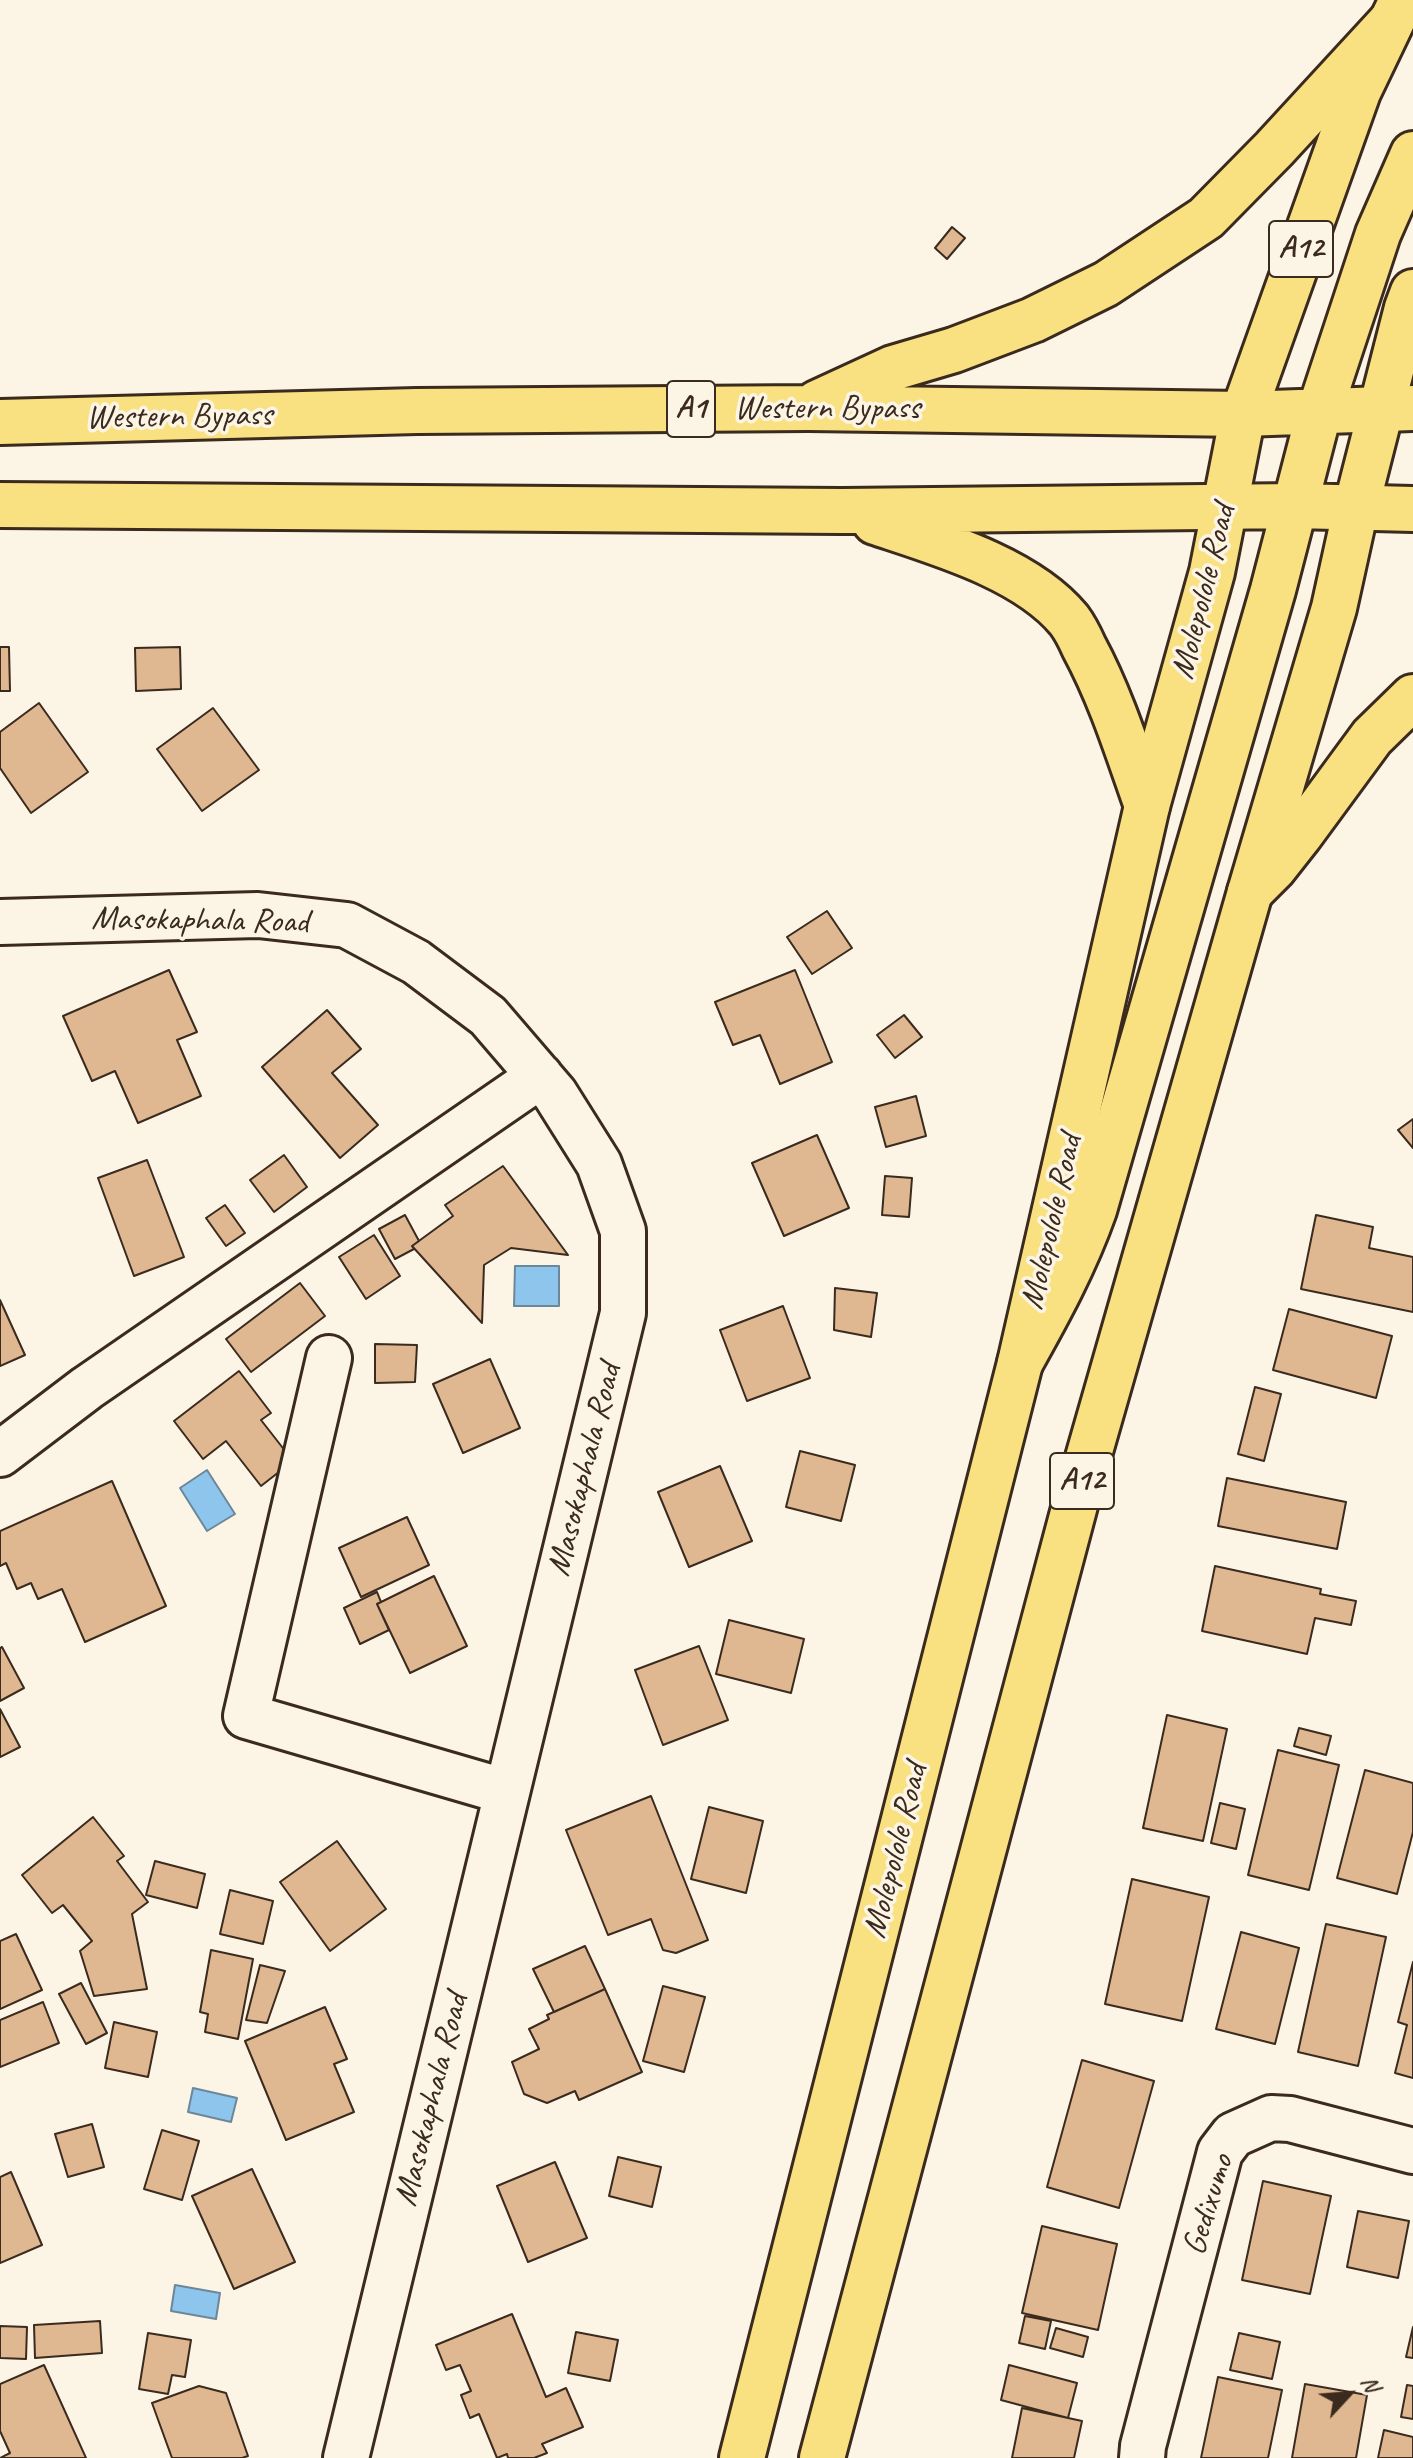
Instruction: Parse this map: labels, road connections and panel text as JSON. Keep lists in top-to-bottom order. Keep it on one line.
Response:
{"streets":{"main road":["A12","A1","Western Bypass","Molepolole Road"],"street":["Masokaphala Road","Gedixumo"]},"crossings":[["A12","Western Bypass"],["Western Bypass","Molepolole Road"]],"north":"top right"}
